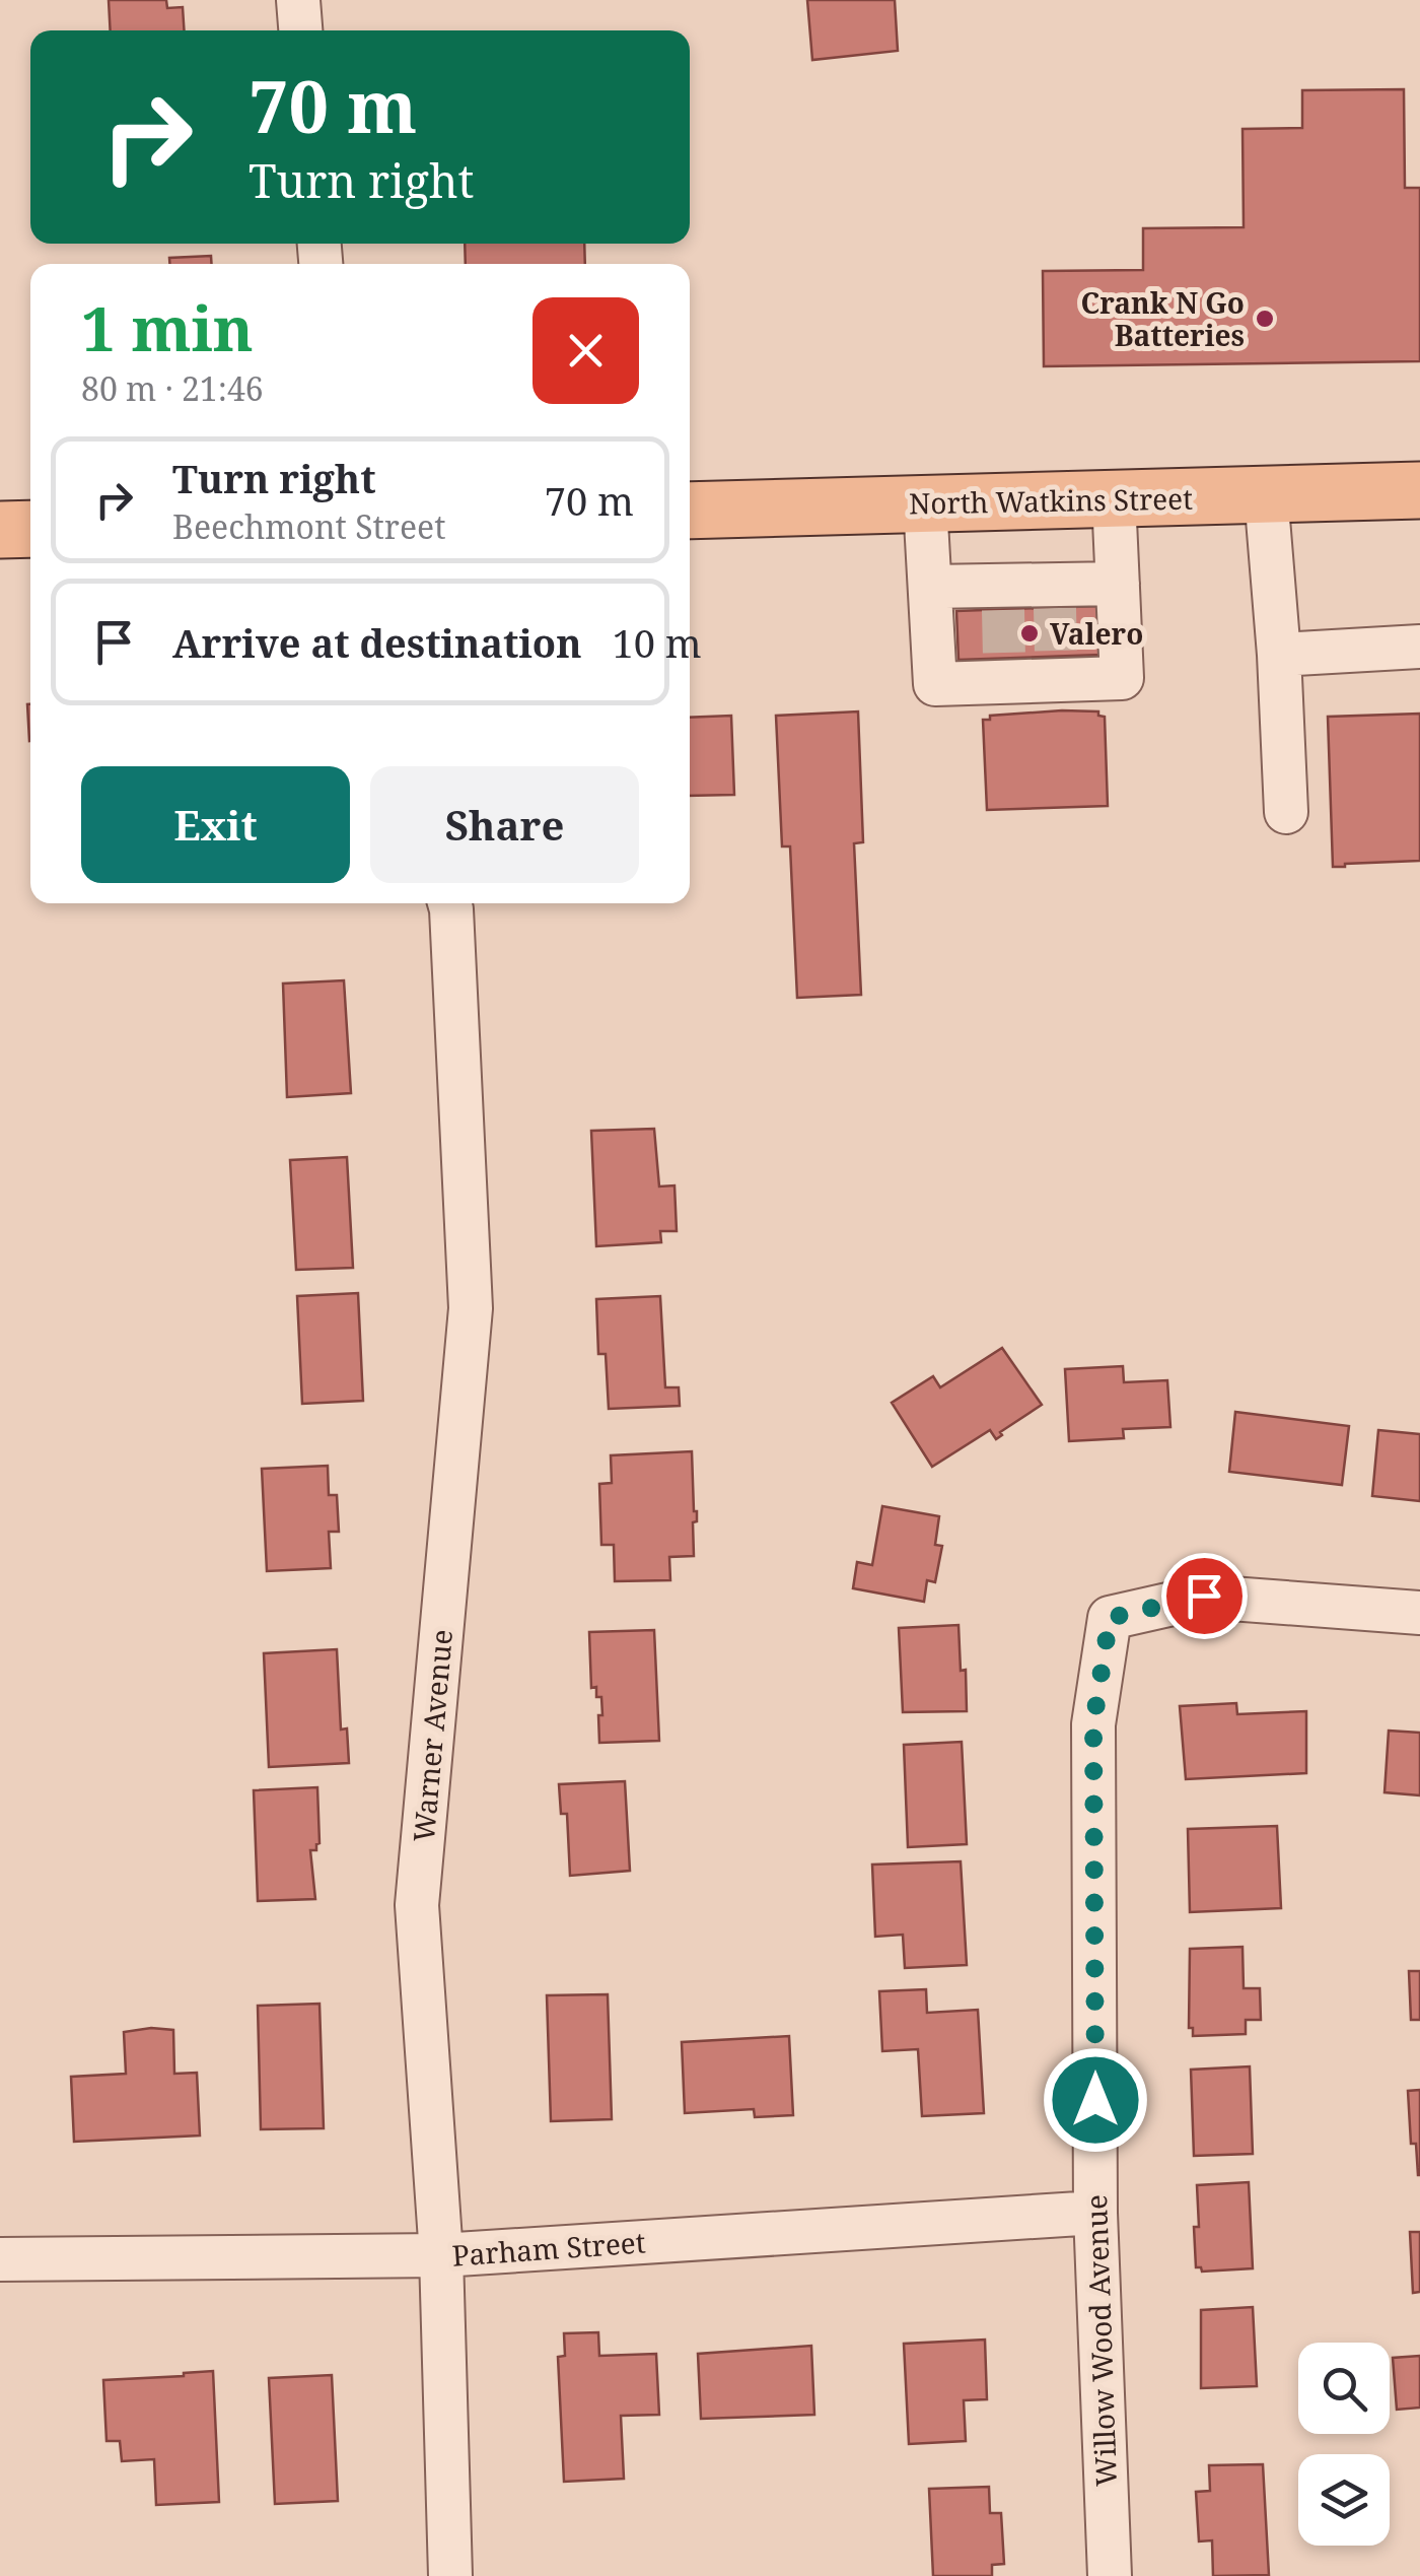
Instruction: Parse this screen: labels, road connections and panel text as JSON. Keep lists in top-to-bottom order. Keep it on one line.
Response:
{"streets":{"main road":["North Watkins Street"],"street":["Warner Avenue","Parham Street","Willow Wood Avenue"]},"crossings":[["Warner Avenue","Parham Street"],["Parham Street","Willow Wood Avenue"]],"places":["Crank N Go Batteries","Valero"],"page":{"turn":["70 m","Turn right"],"heading":["1 min","80 m · 21:46"],"list":[{"name":"Turn right","note":"Beechmont Street","value":"70 m"},{"name":"Arrive at destination","value":"10 m"}],"buttons":["Exit","Share"]}}
